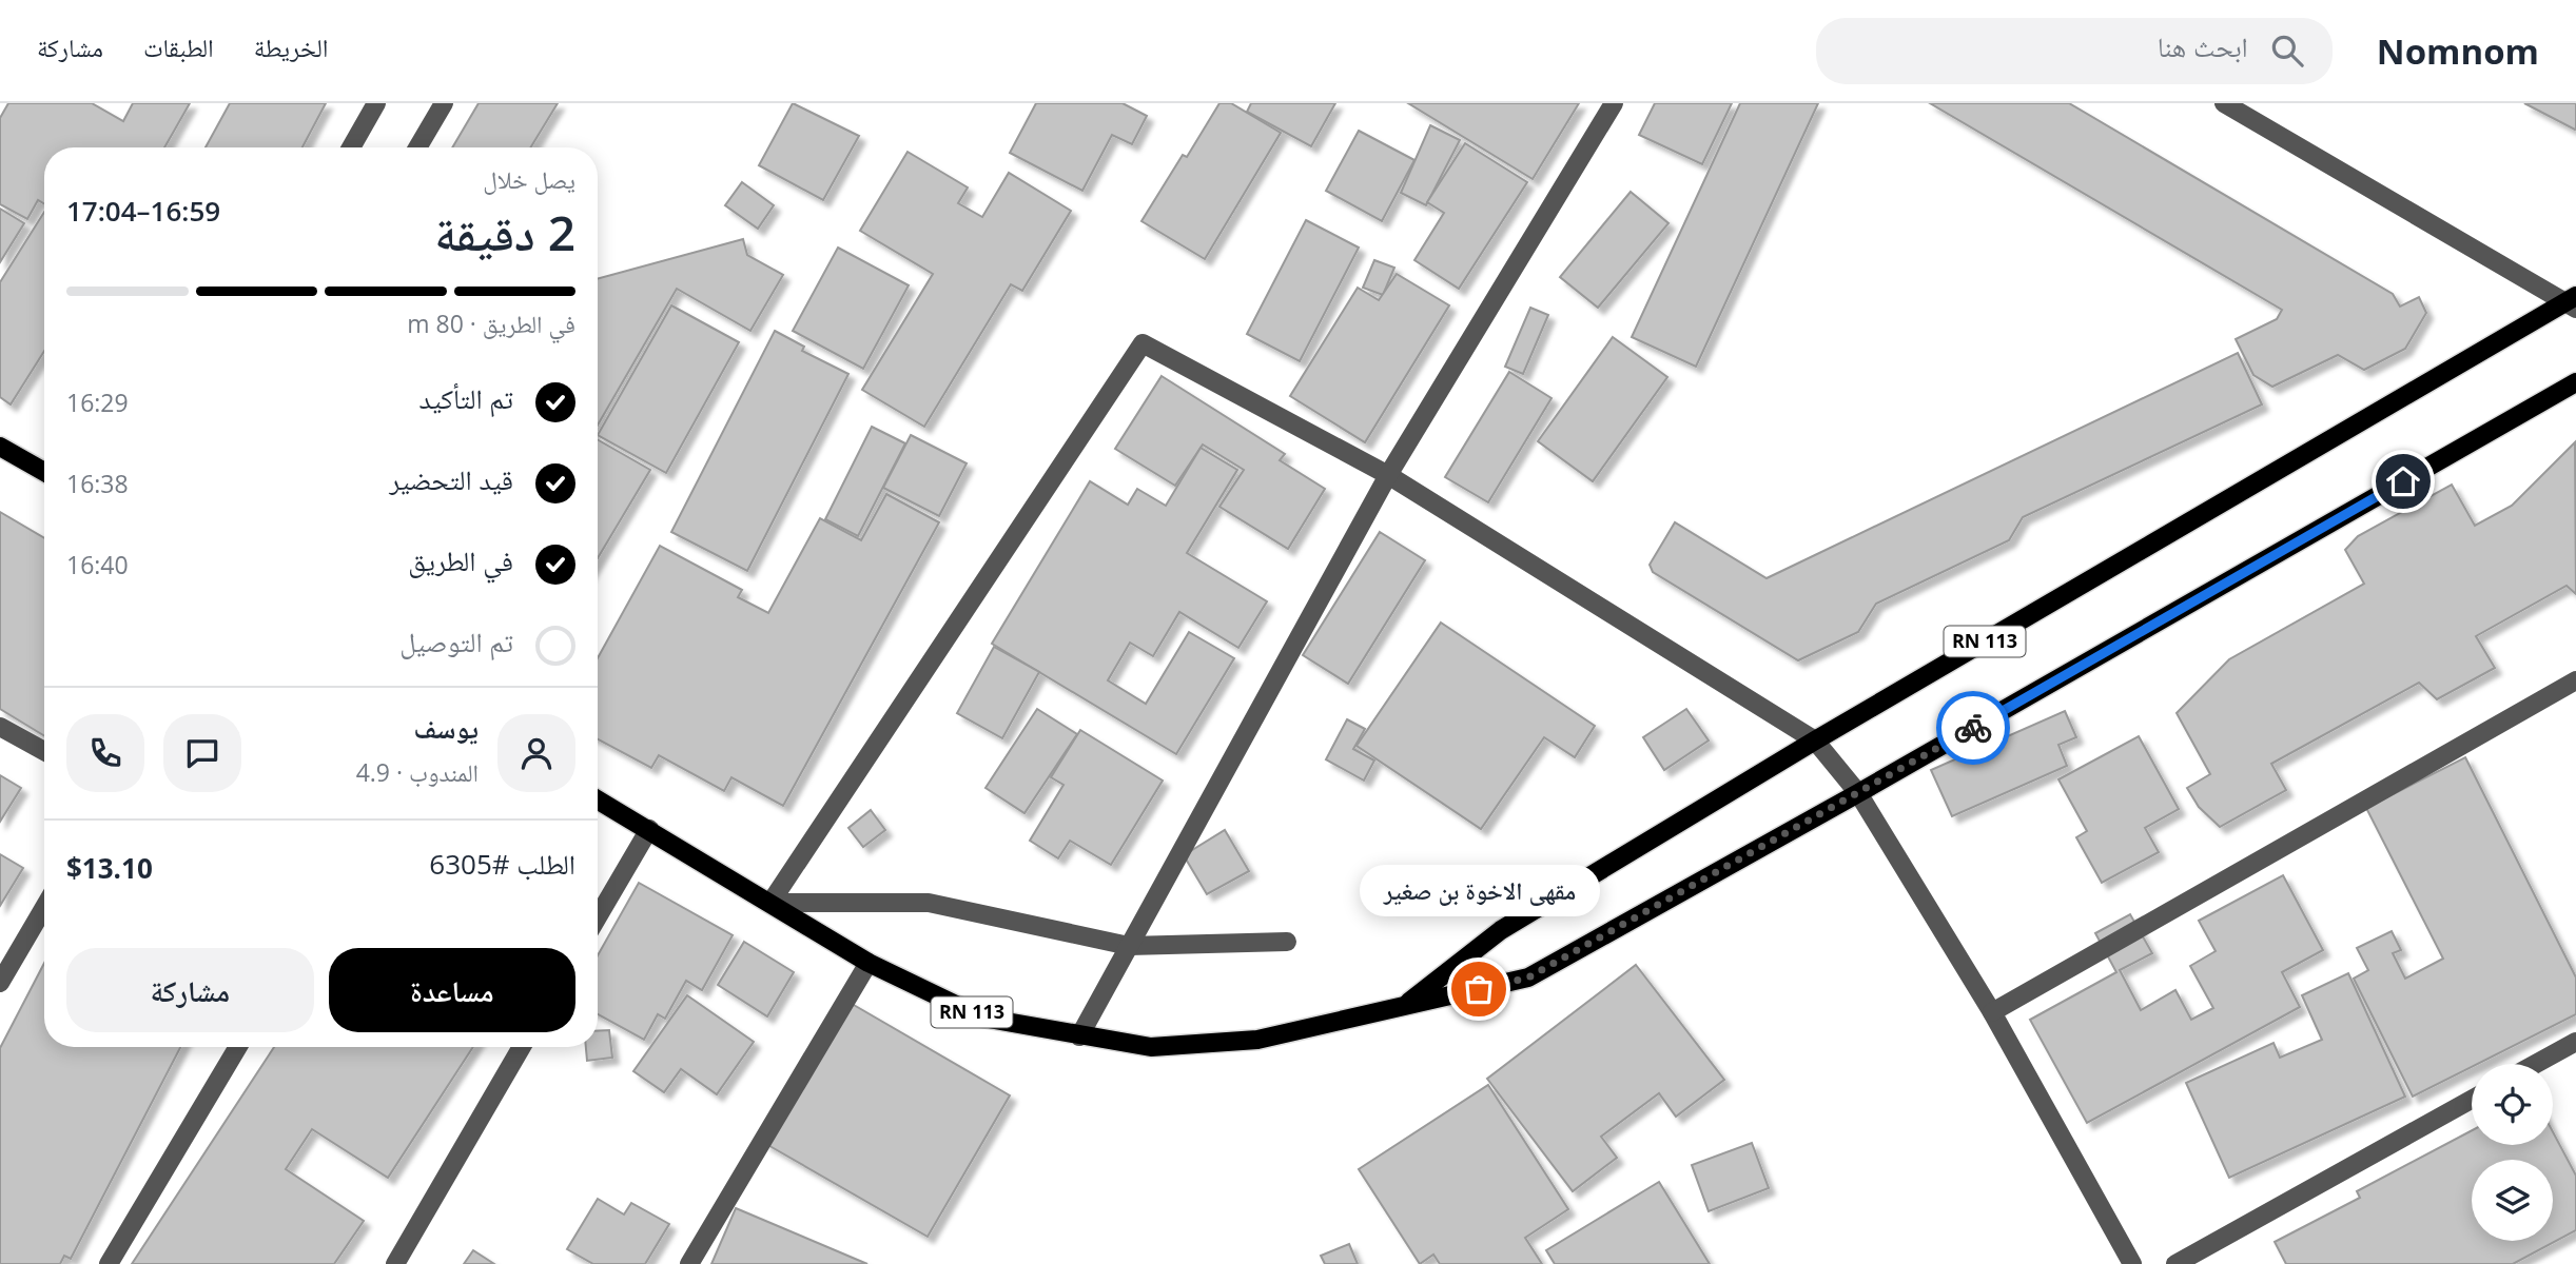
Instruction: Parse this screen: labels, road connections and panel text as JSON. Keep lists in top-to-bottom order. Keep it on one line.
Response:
{"streets":{"main road":["RN 113"]},"places":["مقهی الاخوة بن صغير"],"page":{"header":"Nomnom","search":"ابحث هنا","nav":["الخريطة","الطبقات","مشاركة"],"heading":["2 دقيقة","يصل خلال","16:59–17:04"],"panel":["يوسف","المندوب · 4.9","الطلب #6305","$13.10"],"bar":"في الطريق · 80 m","list":[["تم التأكيد","16:29"],["قيد التحضير","16:38"],["في الطريق","16:40"],"تم التوصيل"],"bubble":"مقهی الاخوة بن صغير","buttons":["مساعدة","مشاركة"]}}
